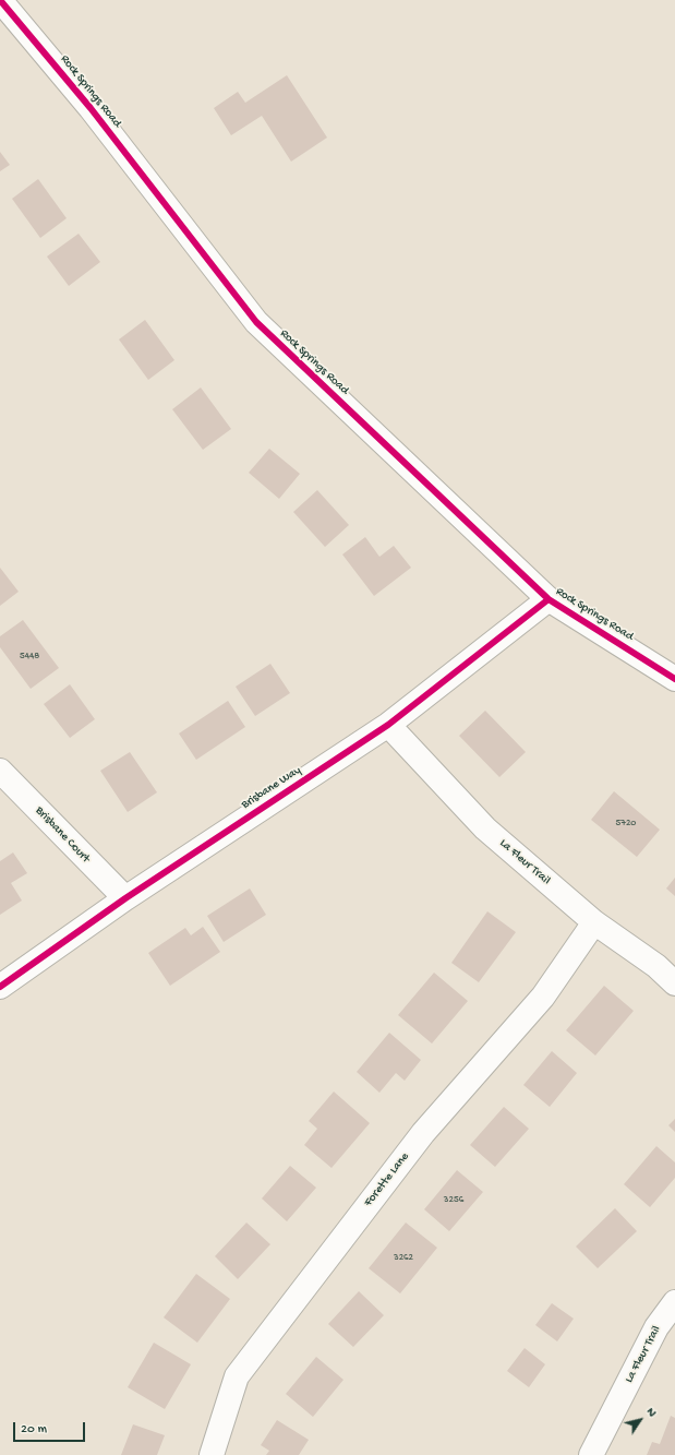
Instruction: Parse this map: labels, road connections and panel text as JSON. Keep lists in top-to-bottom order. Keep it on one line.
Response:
{"streets":{"street":["Rock Springs Road","Brisbane Way","Brisbane Court","La Fleur Trail","Forette Lane"]},"crossings":[["Rock Springs Road","Brisbane Way"],["Brisbane Way","Brisbane Court"],["Brisbane Way","La Fleur Trail"],["La Fleur Trail","Forette Lane"]],"house_numbers":["5448","5720","3256","3262"],"scale_bar":"20 m","north":"top right"}
